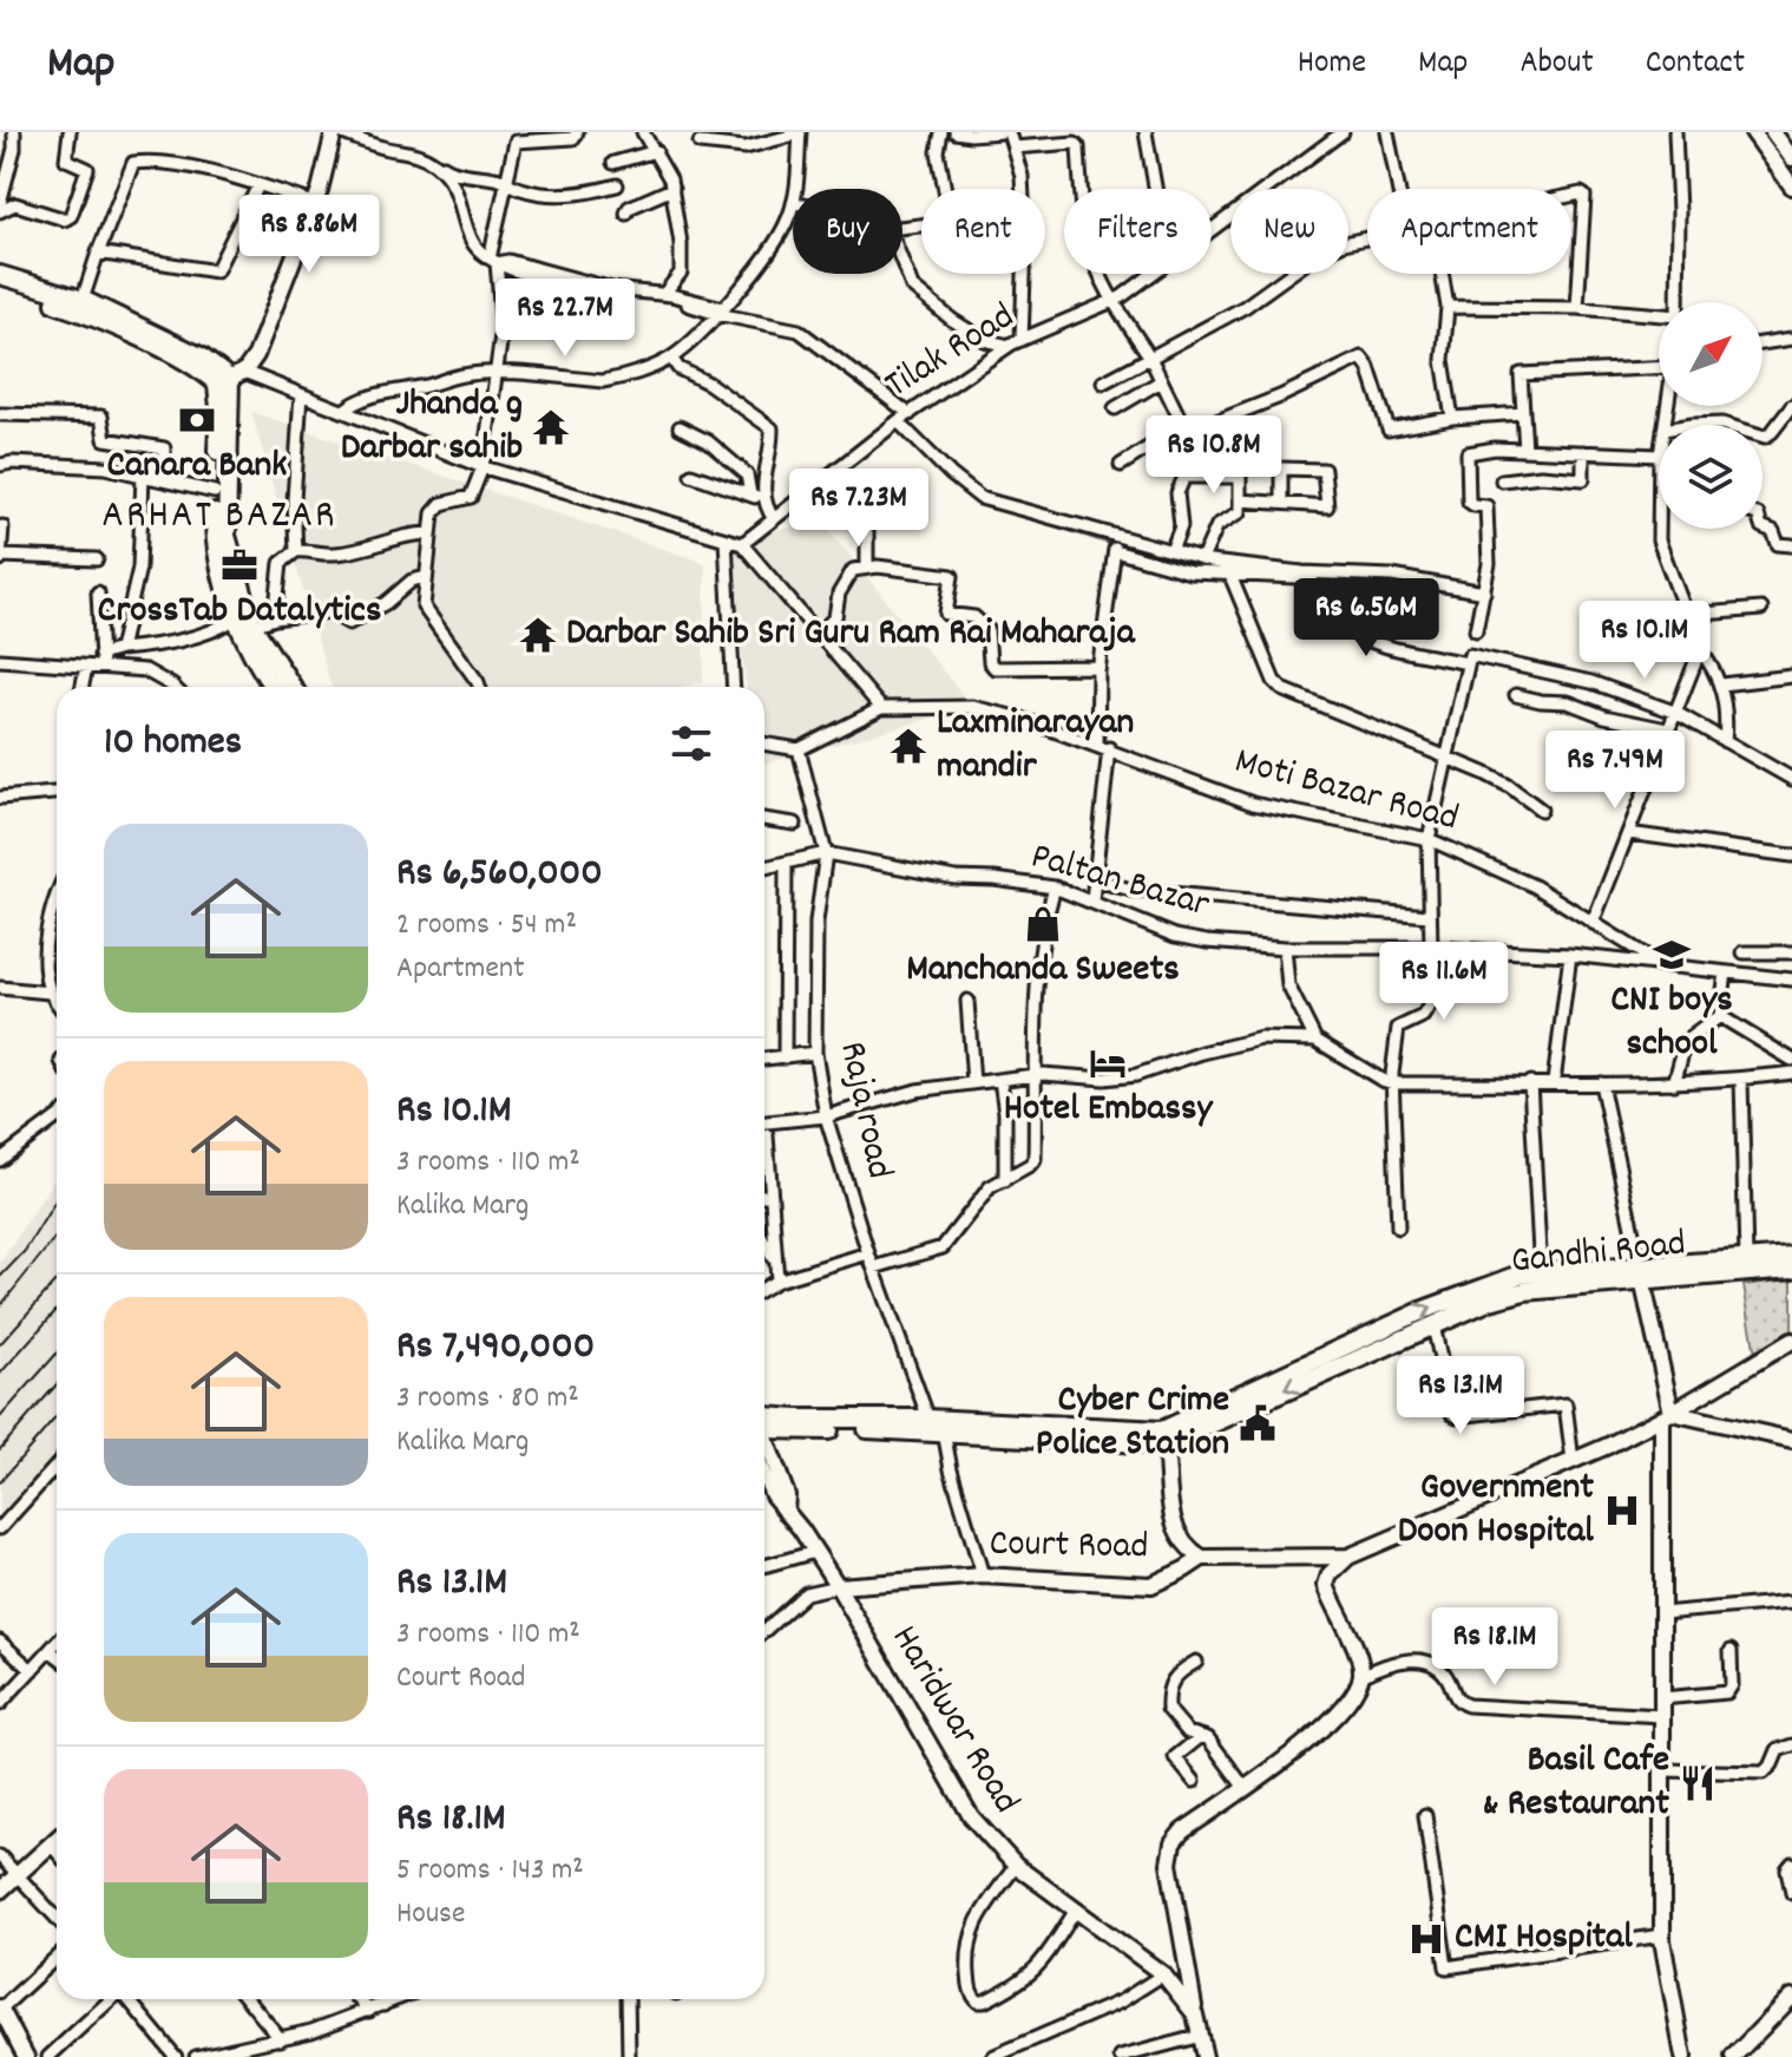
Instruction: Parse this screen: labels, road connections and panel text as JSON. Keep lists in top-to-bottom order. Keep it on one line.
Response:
{"streets":{"main road":["Gandhi Road"],"street":["Tilak Road","Moti Bazar Road","Paltan Bazar","Raja road","Court Road","Haridwar Road"]},"crossings":[["Moti Bazar Road","Paltan Bazar"],["Paltan Bazar","Raja road"],["Raja road","Gandhi Road"],["Court Road","Haridwar Road"]],"districts":["ARHAT BAZAR"],"places":{"bank":["Canara Bank"],"temple":["Jhanda g Darbar sahib","Darbar Sahib Sri Guru Ram Rai Maharaja","Laxminarayan mandir"],"office":["CrossTab Datalytics"],"shop":["Manchanda Sweets"],"school or university":["CNI boys school"],"hotel":["Hotel Embassy"],"public building":["Cyber Crime Police Station"],"hospital":["Government Doon Hospital","CMI Hospital"],"restaurant":["Basil Cafe & Restaurant"]},"north":"top right","page":{"header":"Map","nav":["Home","Map","About","Contact"],"chip":["Buy","Rent","Filters","New","Apartment"],"price":["Rs 8.86M","Rs 22.7M","Rs 10.8M","Rs 7.23M","Rs 6.56M","Rs 10.1M","Rs 7.49M","Rs 11.6M","Rs 13.1M","Rs 18.1M"],"heading":"10 homes","list":[{"name":"Rs 6,560,000","note":"2 rooms · 54 m² · Apartment"},{"name":"Rs 10.1M","note":"3 rooms · 110 m² · Kalika Marg"},{"name":"Rs 7,490,000","note":"3 rooms · 80 m² · Kalika Marg"},{"name":"Rs 13.1M","note":"3 rooms · 110 m² · Court Road"},{"name":"Rs 18.1M","note":"5 rooms · 143 m² · House"}]}}
